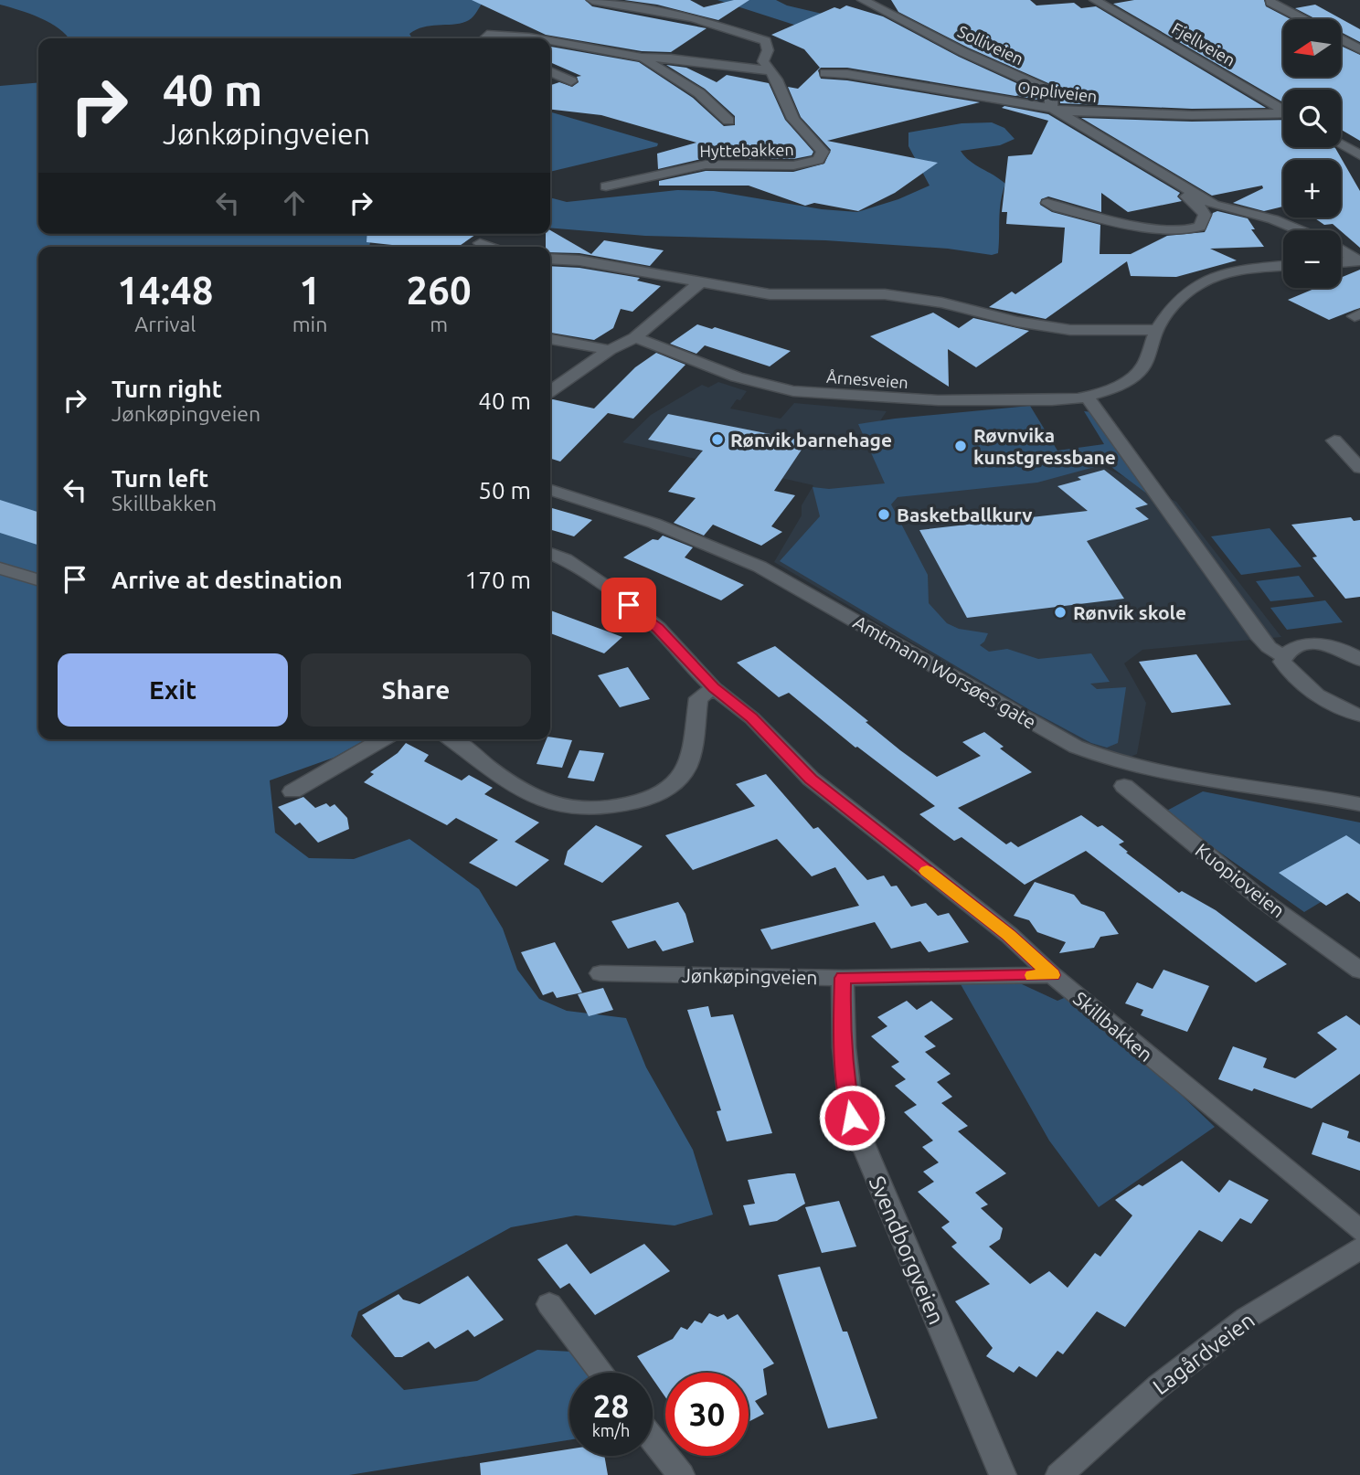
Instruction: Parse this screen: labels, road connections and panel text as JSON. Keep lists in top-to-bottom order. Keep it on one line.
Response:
{"streets":{"street":["Fjellveien","Solliveien","Oppliveien","Hyttebakken","Årnesveien","Amtmann Worsøes gate","Kuopioveien","Jønkøpingveien","Skillbakken","Svendborgveien","Lagårdveien"]},"crossings":[["Solliveien","Oppliveien"],["Jønkøpingveien","Skillbakken"],["Jønkøpingveien","Svendborgveien"]],"places":["Rønvik barnehage","Røvnvika kunstgressbane","Basketballkurv","Rønvik skole"],"north":"left","page":{"map_buttons":["+","−"],"turn":["40 m","Jønkøpingveien"],"eta":["14:48","Arrival","1","min","260","m"],"list":[{"name":"Turn right","note":"Jønkøpingveien","value":"40 m"},{"name":"Turn left","note":"Skillbakken","value":"50 m"},{"name":"Arrive at destination","value":"170 m"}],"buttons":["Exit","Share"],"speed":"28 km/h","limit":"30"}}
